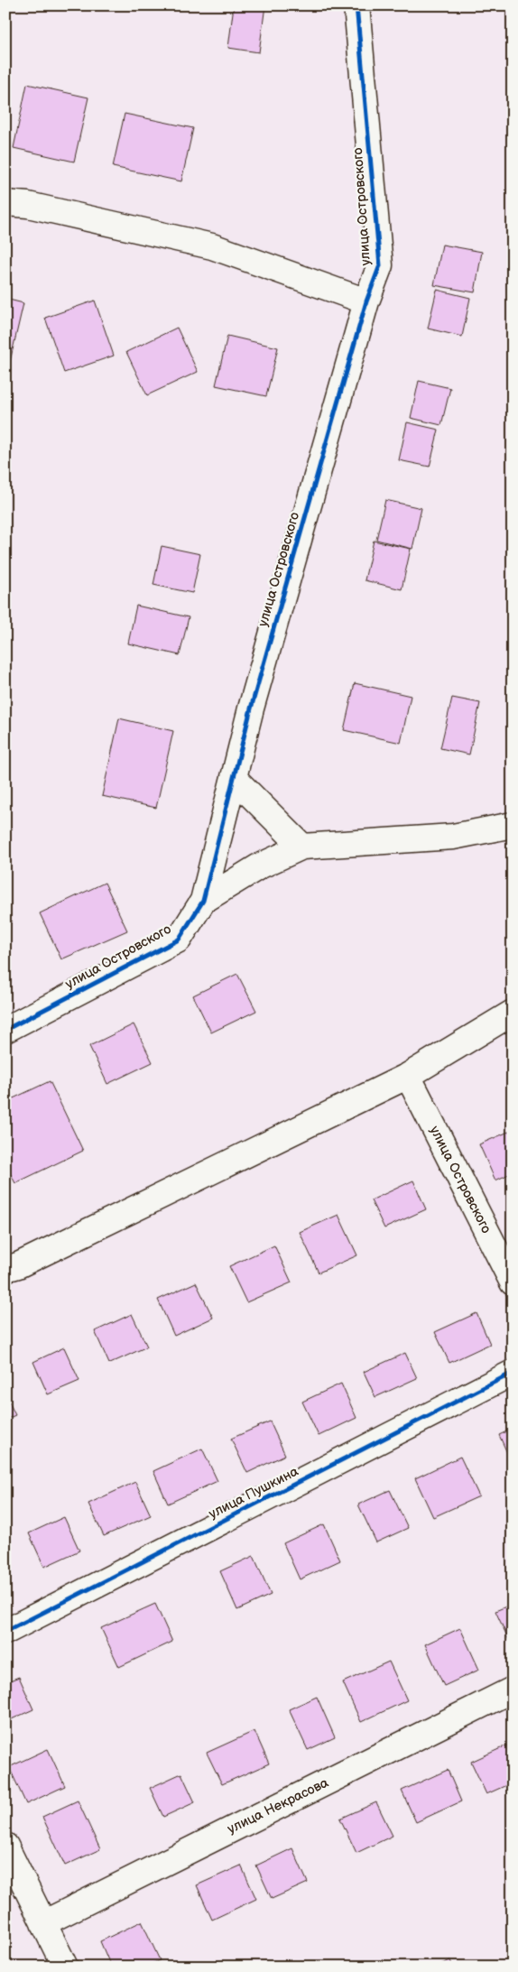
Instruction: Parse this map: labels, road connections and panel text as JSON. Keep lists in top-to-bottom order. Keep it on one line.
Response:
{"streets":{"street":["улица Островского","улица Пушкина","улица Некрасова"]}}
